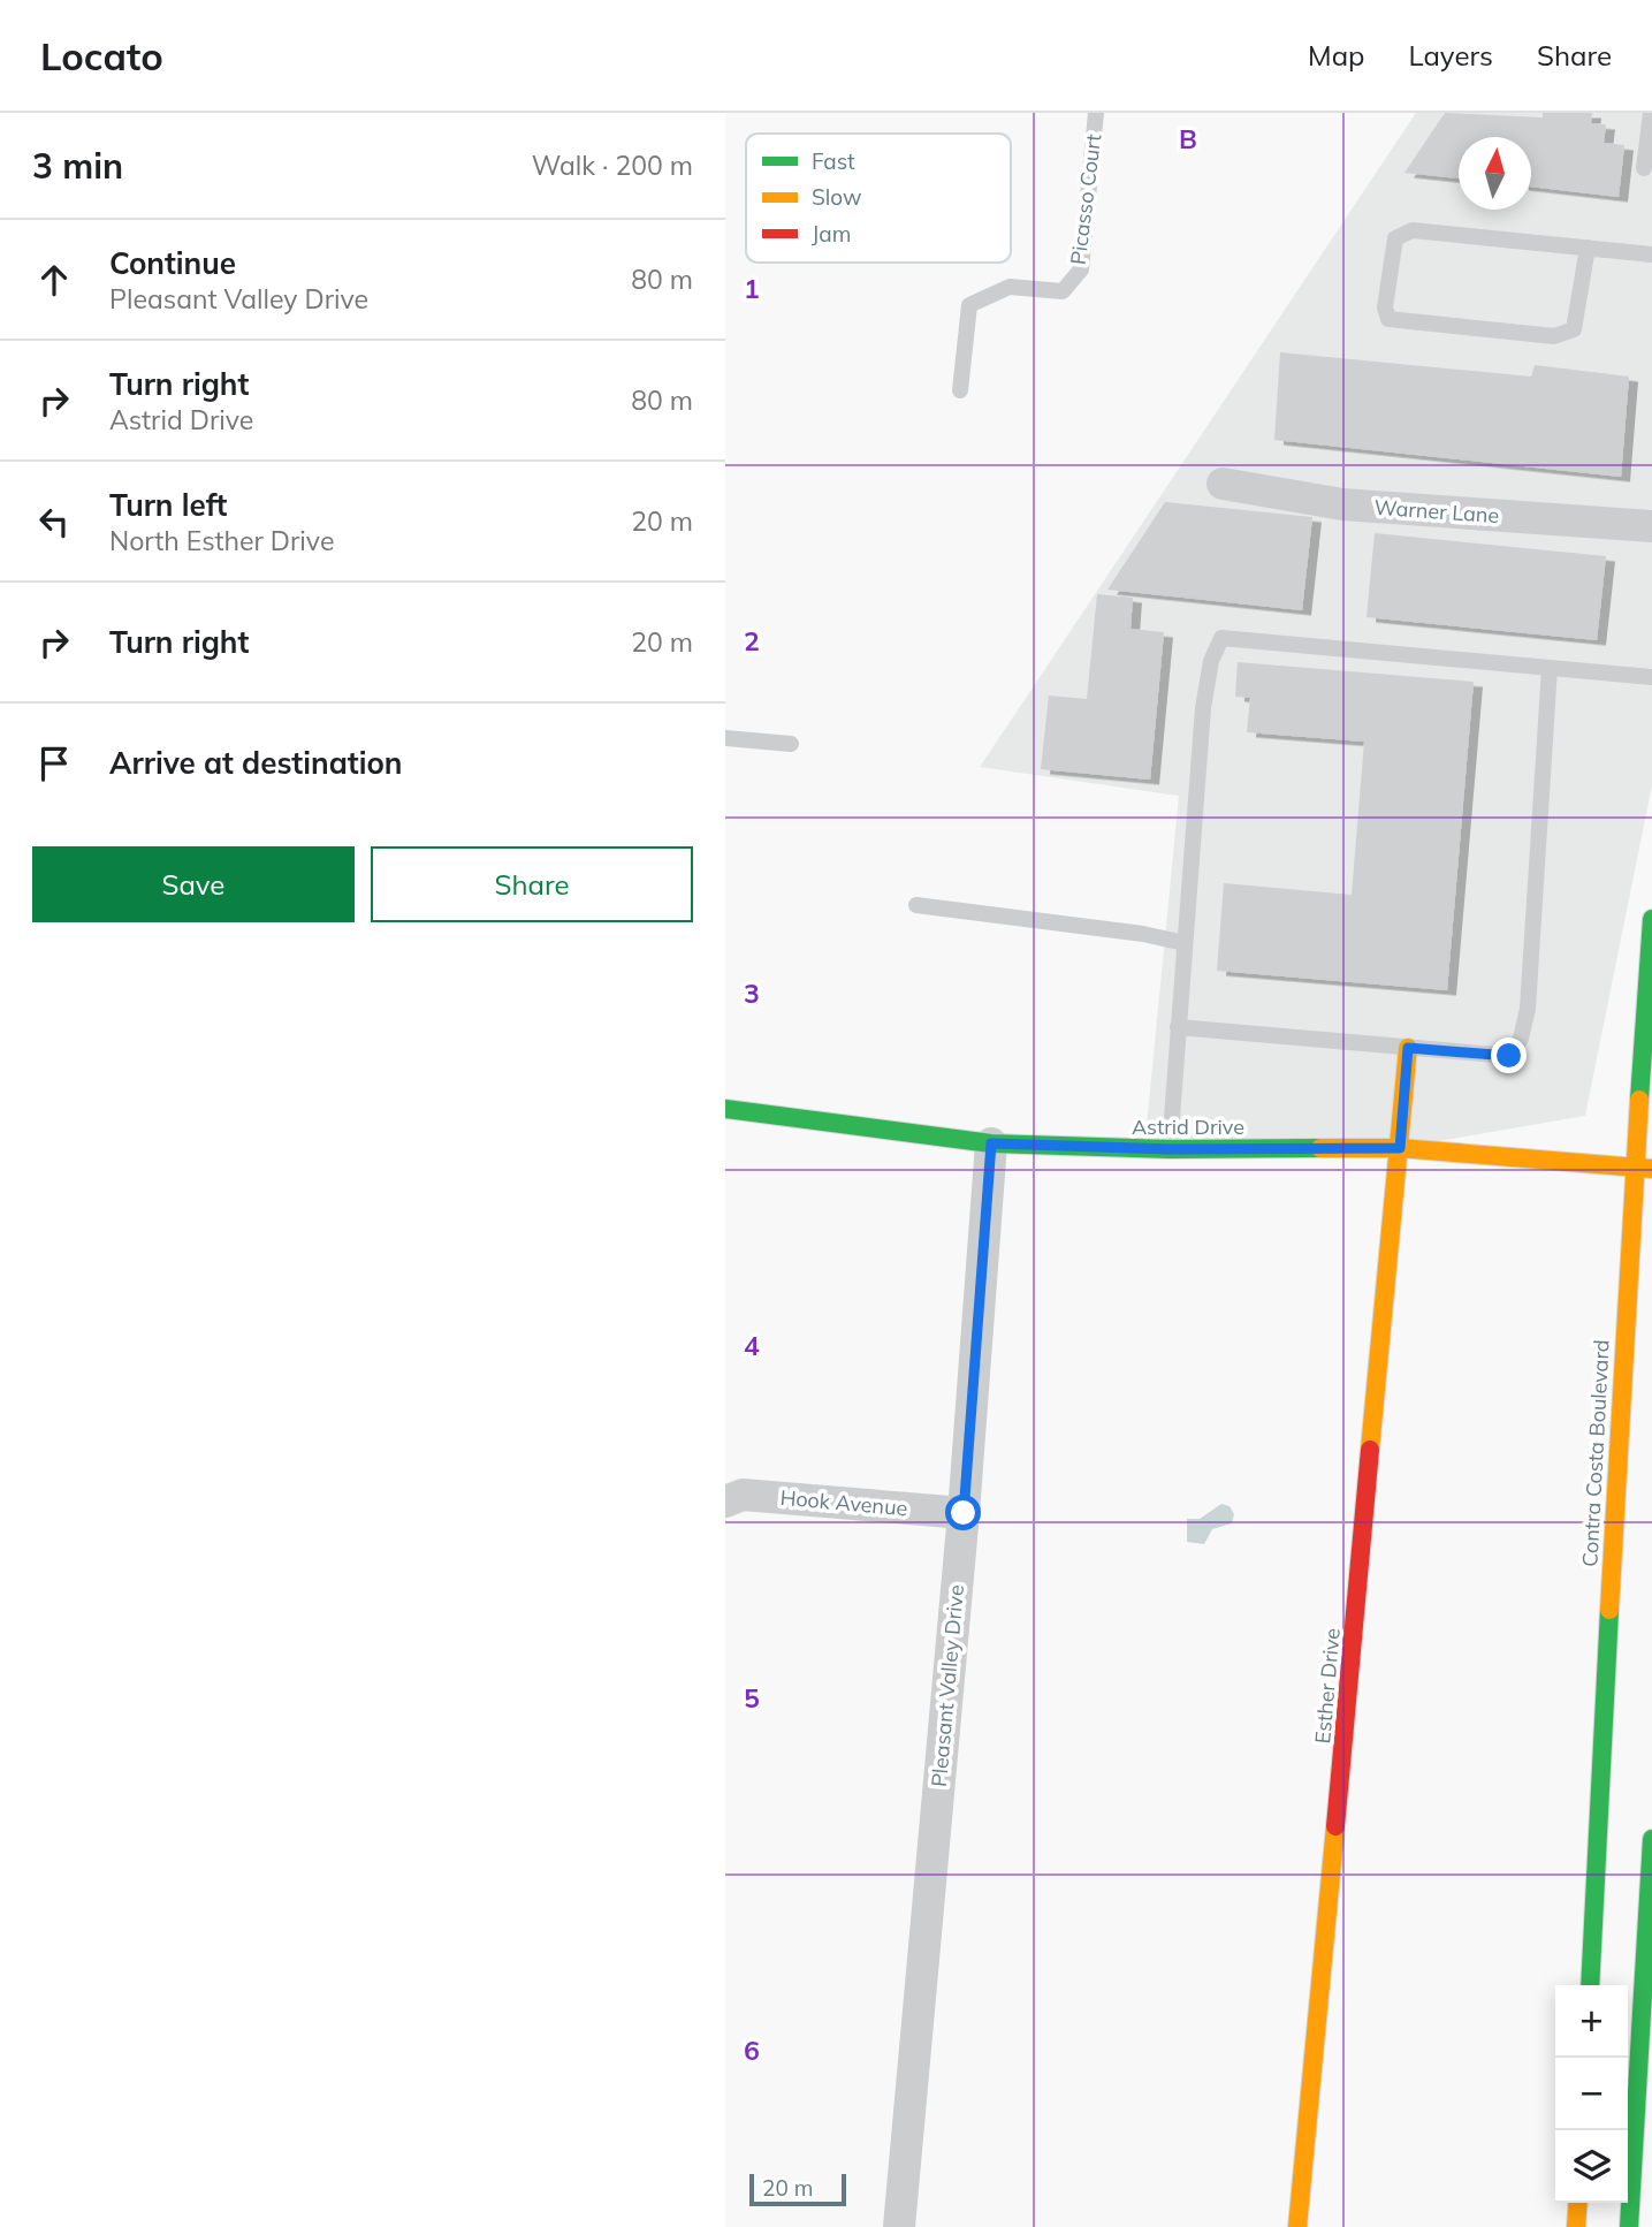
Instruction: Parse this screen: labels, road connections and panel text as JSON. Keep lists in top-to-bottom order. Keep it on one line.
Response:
{"streets":{"street":["Warner Lane","Astrid Drive","Contra Costa Boulevard","Hook Avenue","Pleasant Valley Drive","Esther Drive"],"lane":["Picasso Court"]},"crossings":[["Astrid Drive","Contra Costa Boulevard"],["Astrid Drive","Pleasant Valley Drive"],["Astrid Drive","Esther Drive"],["Hook Avenue","Pleasant Valley Drive"]],"legend":["Fast","Slow","Jam"],"scale_bar":"20 m","north":"top","page":{"header":"Locato","nav":["Map","Layers","Share"],"heading":["3 min","Walk · 200 m"],"list":[["Continue","Pleasant Valley Drive","80 m"],["Turn right","Astrid Drive","80 m"],["Turn left","North Esther Drive","20 m"],["Turn right","20 m"],"Arrive at destination"],"buttons":["Save","Share"],"map_buttons":["+","−"],"scale":"20 m"},"grid":{"columns":["B"],"rows":["1","2","3","4","5","6"]}}
